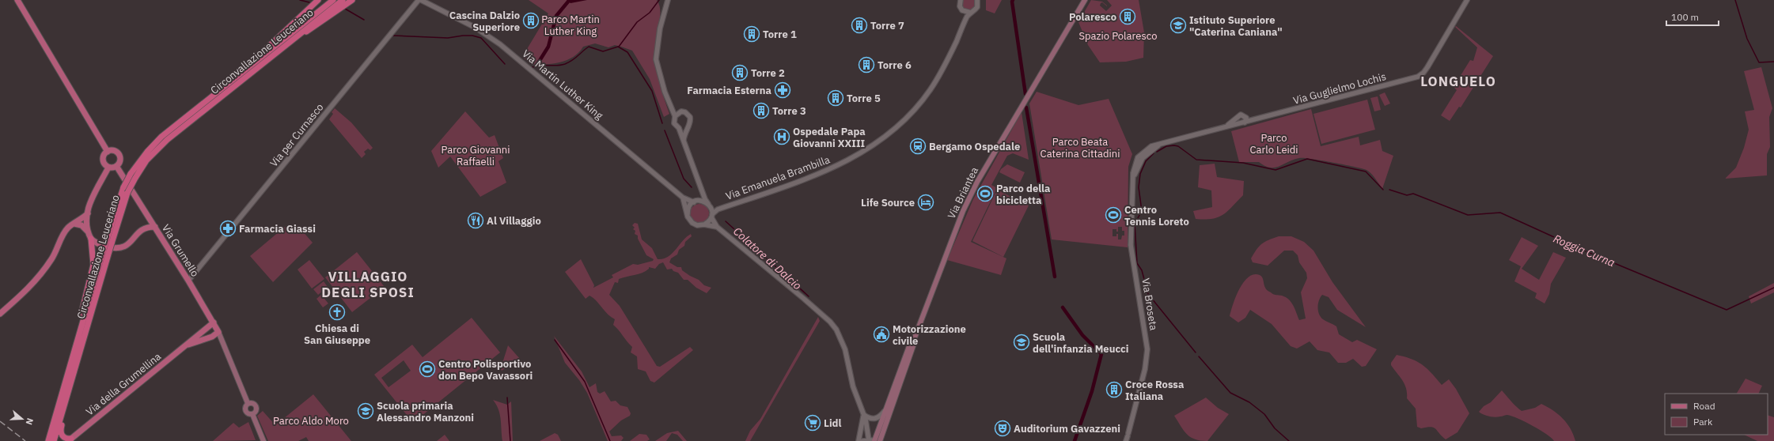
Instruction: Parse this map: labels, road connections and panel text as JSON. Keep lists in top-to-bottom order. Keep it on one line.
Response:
{"streets":{"highway":["Circonvallazione Leuceriano"],"main road":["Via Briantea","Via Grumello","Via della Grumellina"],"street":["Via Martin Luther King","Via Guglielmo Lochis","Via per Curnasco","Via Emanuela Brambilla","Via Broseta"]},"crossings":[["Via Martin Luther King","Via Emanuela Brambilla"],["Via Guglielmo Lochis","Via Broseta"],["Via per Curnasco","Via Grumello"],["Via Grumello","Via della Grumellina"]],"districts":["LONGUELO","VILLAGGIO DEGLI SPOSI"],"water":["Roggia Curna","Colatore di Dalcio"],"parks":["Parco Martin Luther King","Spazio Polaresco","Parco Carlo Leidi","Parco Beata Caterina Cittadini","Parco Giovanni Raffaelli","Parco Aldo Moro"],"places":{"building":["Polaresco","Cascina Dalzio Superiore","Torre 7","Torre 1","Torre 6","Torre 2","Torre 5","Torre 3","Croce Rossa Italiana"],"school or university":["Istituto Superiore \"Caterina Caniana\"","Scuola dell'infanzia Meucci","Scuola primaria Alessandro Manzoni"],"pharmacy":["Farmacia Esterna","Farmacia Giassi"],"hospital":["Ospedale Papa Giovanni XXIII"],"station":["Bergamo Ospedale"],"sports":["Parco della bicicletta","Centro Tennis Loreto","Centro Polisportivo don Bepo Vavassori"],"hotel":["Life Source"],"restaurant":["Al Villaggio"],"church":["Chiesa di San Giuseppe"],"public building":["Motorizzazione civile"],"supermarket":["Lidl"],"theatre":["Auditorium Gavazzeni"]},"legend":["Road","Park"],"scale_bar":"100 m","north":"right"}
